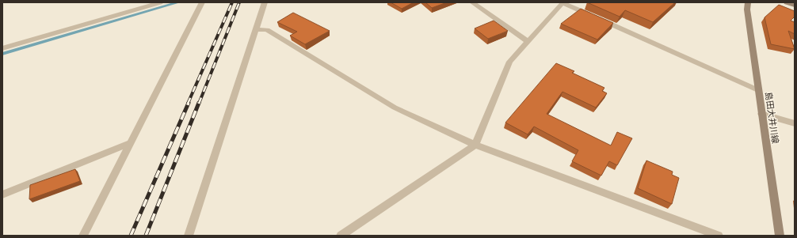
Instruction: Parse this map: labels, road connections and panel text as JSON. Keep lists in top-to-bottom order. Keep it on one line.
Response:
{"streets":{"main road":["島田大井川線"]}}
